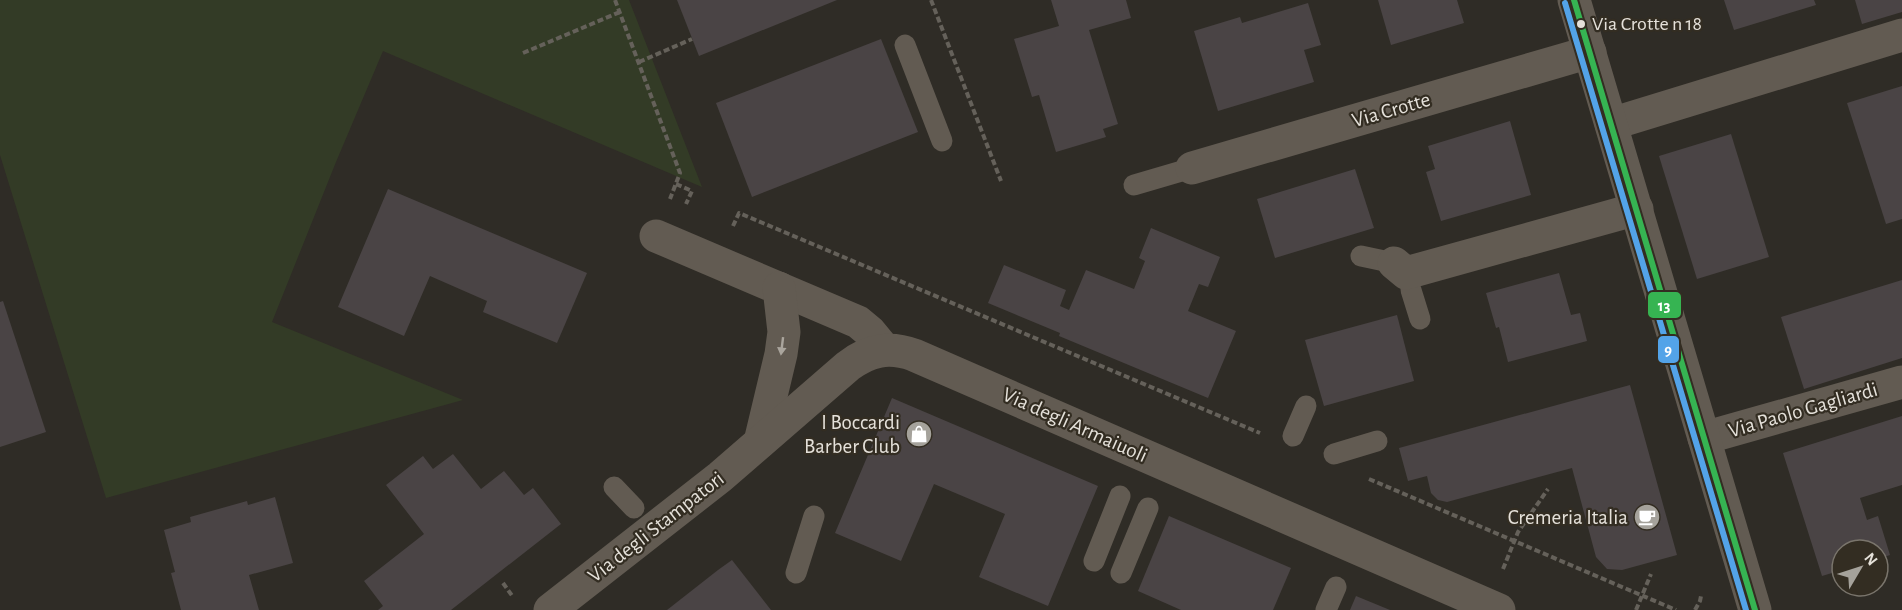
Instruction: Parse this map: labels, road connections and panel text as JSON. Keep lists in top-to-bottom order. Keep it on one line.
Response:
{"streets":{"street":["Via Crotte","Via Paolo Gagliardi","Via degli Armaiuoli","Via degli Stampatori"]},"crossings":[["Via degli Armaiuoli","Via degli Stampatori"]],"places":{"other":["Via Crotte n 18"],"shop":["I Boccardi Barber Club"],"cafe":["Cremeria Italia"]},"lines":["transit line 13","transit line 9"],"north":"top right"}
